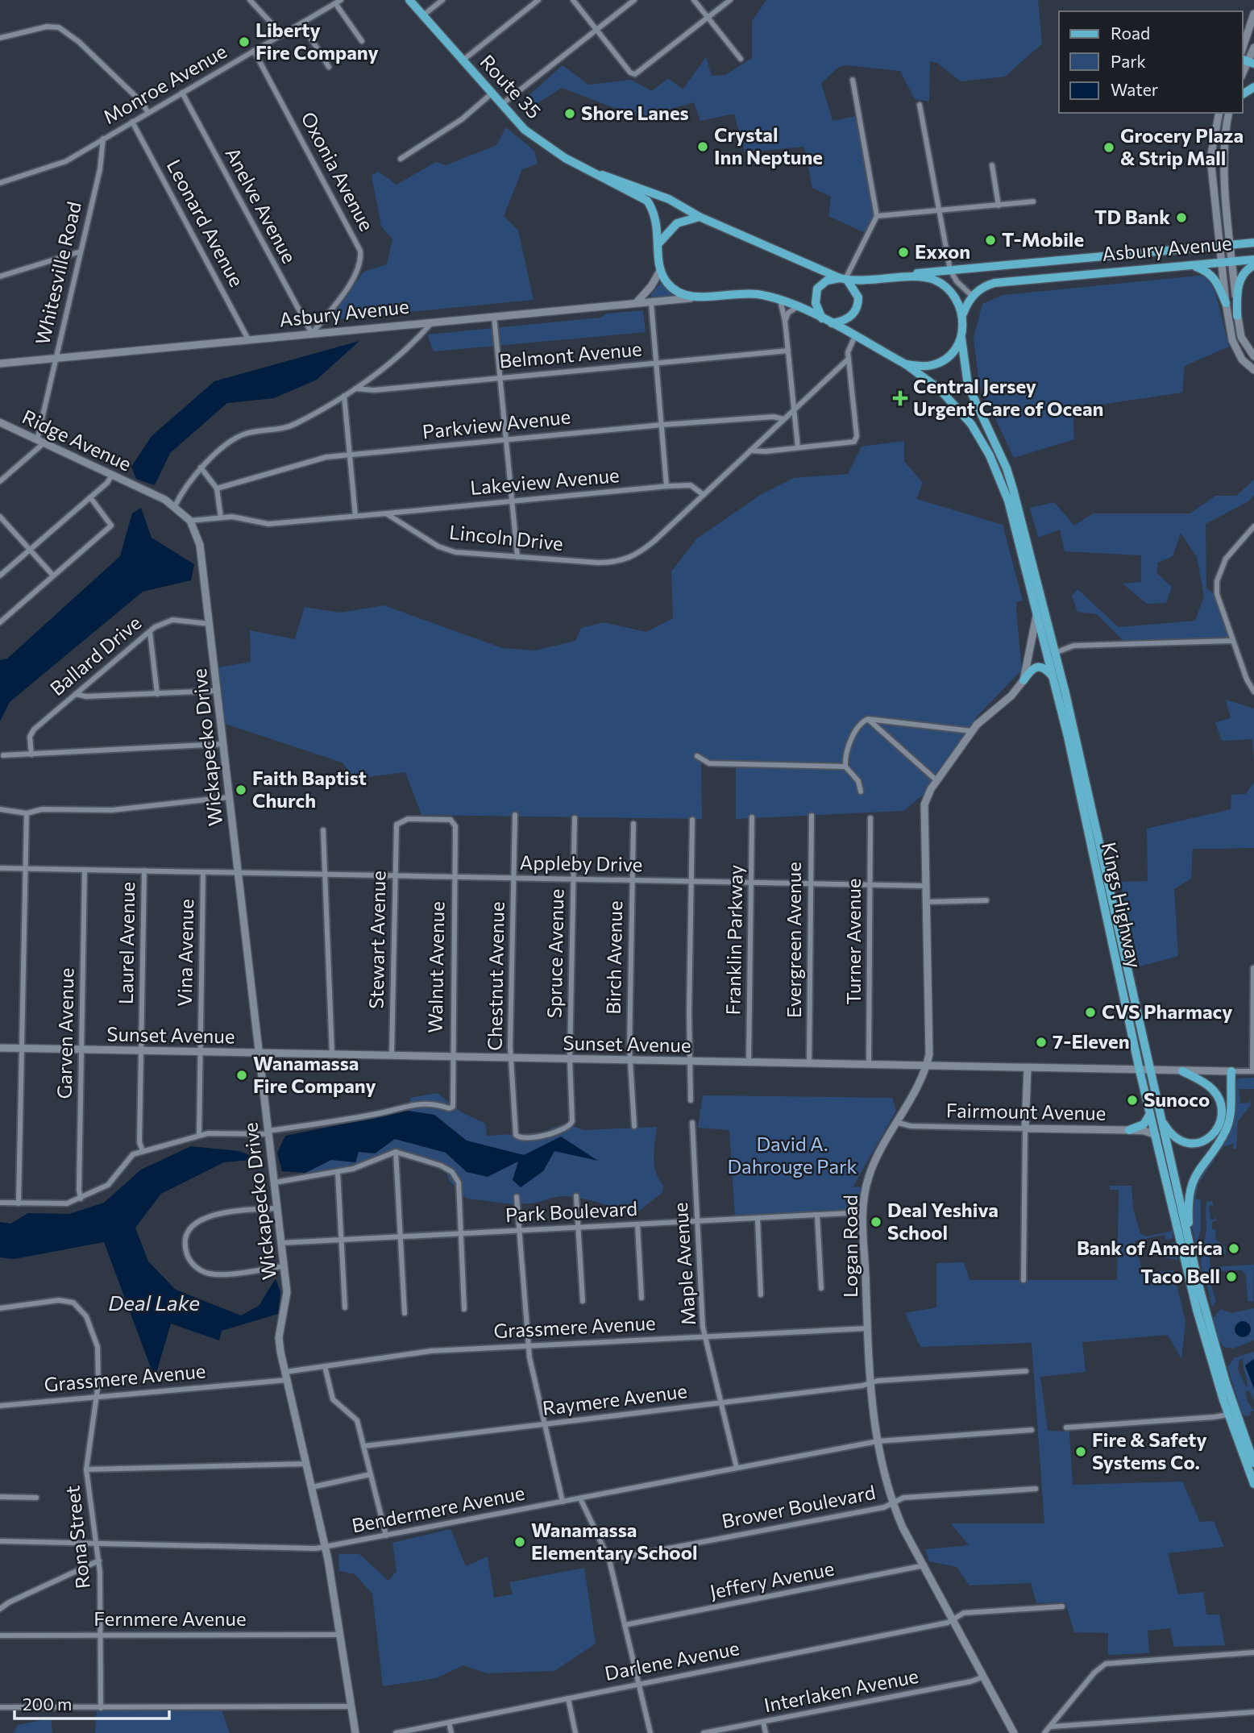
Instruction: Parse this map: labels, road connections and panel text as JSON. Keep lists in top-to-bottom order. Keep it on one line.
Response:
{"streets":{"main road":["Route 35","Asbury Avenue","Kings Highway"],"street":["Monroe Avenue","Oxonia Avenue","Anelve Avenue","Leonard Avenue","Whitesville Road","Belmont Avenue","Parkview Avenue","Ridge Avenue","Lakeview Avenue","Lincoln Drive","Ballard Drive","Wickapecko Drive","Appleby Drive","Stewart Avenue","Franklin Parkway","Evergreen Avenue","Turner Avenue","Laurel Avenue","Vina Avenue","Spruce Avenue","Birch Avenue","Walnut Avenue","Chestnut Avenue","Garven Avenue","Sunset Avenue","Fairmount Avenue","Park Boulevard","Logan Road","Maple Avenue","Grassmere Avenue","Raymere Avenue","Brower Boulevard","Bendermere Avenue","Rona Street","Jeffery Avenue","Fernmere Avenue","Darlene Avenue","Interlaken Avenue"]},"crossings":[["Monroe Avenue","Oxonia Avenue"],["Monroe Avenue","Anelve Avenue"],["Monroe Avenue","Leonard Avenue"],["Monroe Avenue","Whitesville Road"],["Oxonia Avenue","Anelve Avenue"],["Oxonia Avenue","Asbury Avenue"],["Anelve Avenue","Asbury Avenue"],["Leonard Avenue","Asbury Avenue"],["Asbury Avenue","Whitesville Road"],["Asbury Avenue","Kings Highway"],["Whitesville Road","Ridge Avenue"],["Parkview Avenue","Lincoln Drive"],["Ridge Avenue","Wickapecko Drive"],["Lakeview Avenue","Lincoln Drive"],["Ballard Drive","Wickapecko Drive"],["Wickapecko Drive","Appleby Drive"],["Wickapecko Drive","Walnut Avenue"],["Wickapecko Drive","Sunset Avenue"],["Wickapecko Drive","Park Boulevard"],["Wickapecko Drive","Grassmere Avenue"],["Wickapecko Drive","Bendermere Avenue"],["Wickapecko Drive","Fernmere Avenue"],["Appleby Drive","Stewart Avenue"],["Appleby Drive","Franklin Parkway"],["Appleby Drive","Evergreen Avenue"],["Appleby Drive","Turner Avenue"],["Appleby Drive","Laurel Avenue"],["Appleby Drive","Vina Avenue"],["Appleby Drive","Spruce Avenue"],["Appleby Drive","Birch Avenue"],["Appleby Drive","Walnut Avenue"],["Appleby Drive","Chestnut Avenue"],["Appleby Drive","Garven Avenue"],["Appleby Drive","Logan Road"],["Kings Highway","Sunset Avenue"],["Kings Highway","Fairmount Avenue"],["Stewart Avenue","Walnut Avenue"],["Stewart Avenue","Sunset Avenue"],["Franklin Parkway","Sunset Avenue"],["Evergreen Avenue","Sunset Avenue"],["Turner Avenue","Sunset Avenue"],["Laurel Avenue","Sunset Avenue"],["Vina Avenue","Sunset Avenue"],["Spruce Avenue","Chestnut Avenue"],["Spruce Avenue","Sunset Avenue"],["Birch Avenue","Sunset Avenue"],["Walnut Avenue","Sunset Avenue"],["Chestnut Avenue","Sunset Avenue"],["Garven Avenue","Sunset Avenue"],["Sunset Avenue","Logan Road"],["Fairmount Avenue","Logan Road"],["Park Boulevard","Logan Road"],["Park Boulevard","Maple Avenue"],["Logan Road","Grassmere Avenue"],["Logan Road","Raymere Avenue"],["Logan Road","Brower Boulevard"],["Logan Road","Bendermere Avenue"],["Logan Road","Jeffery Avenue"],["Logan Road","Darlene Avenue"],["Logan Road","Interlaken Avenue"],["Maple Avenue","Grassmere Avenue"],["Maple Avenue","Raymere Avenue"],["Maple Avenue","Bendermere Avenue"],["Grassmere Avenue","Rona Street"],["Bendermere Avenue","Rona Street"],["Rona Street","Fernmere Avenue"]],"water":["Deal Lake"],"parks":["David A. Dahrouge Park"],"places":{"other":["Liberty Fire Company","Shore Lanes","Crystal Inn Neptune","Grocery Plaza & Strip Mall","TD Bank","T-Mobile","Exxon","Faith Baptist Church","CVS Pharmacy","7-Eleven","Wanamassa Fire Company","Sunoco","Deal Yeshiva School","Bank of America","Taco Bell","Fire & Safety Systems Co.","Wanamassa Elementary School"],"health":["Central Jersey Urgent Care of Ocean"]},"legend":["Road","Park","Water"],"scale_bar":"200 m"}
